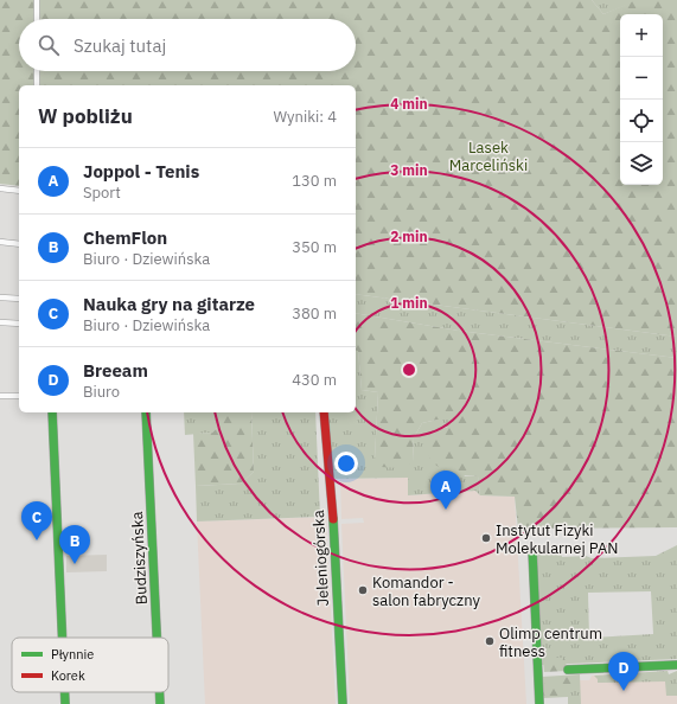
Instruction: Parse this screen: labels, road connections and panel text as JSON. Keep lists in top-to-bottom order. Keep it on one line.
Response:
{"streets":{"street":["Budziszyńska","Jeleniogórska"]},"parks":["Lasek Marceliński"],"places":["Instytut Fizyki Molekularnej PAN","Komandor - salon fabryczny","Olimp centrum fitness"],"legend":["Płynnie","Korek"],"page":{"map_buttons":["+","−"],"search":"Szukaj tutaj","heading":["W pobliżu","Wyniki: 4"],"list":[{"mark":"A","name":"Joppol - Tenis","note":"Sport","value":"130 m"},{"mark":"B","name":"ChemFlon","note":"Biuro · Dziewińska","value":"350 m"},{"mark":"C","name":"Nauka gry na gitarze","note":"Biuro · Dziewińska","value":"380 m"},{"mark":"D","name":"Breeam","note":"Biuro","value":"430 m"}],"pins":["A","C","B","D"]},"rings":["4 min","3 min","2 min","1 min"]}
